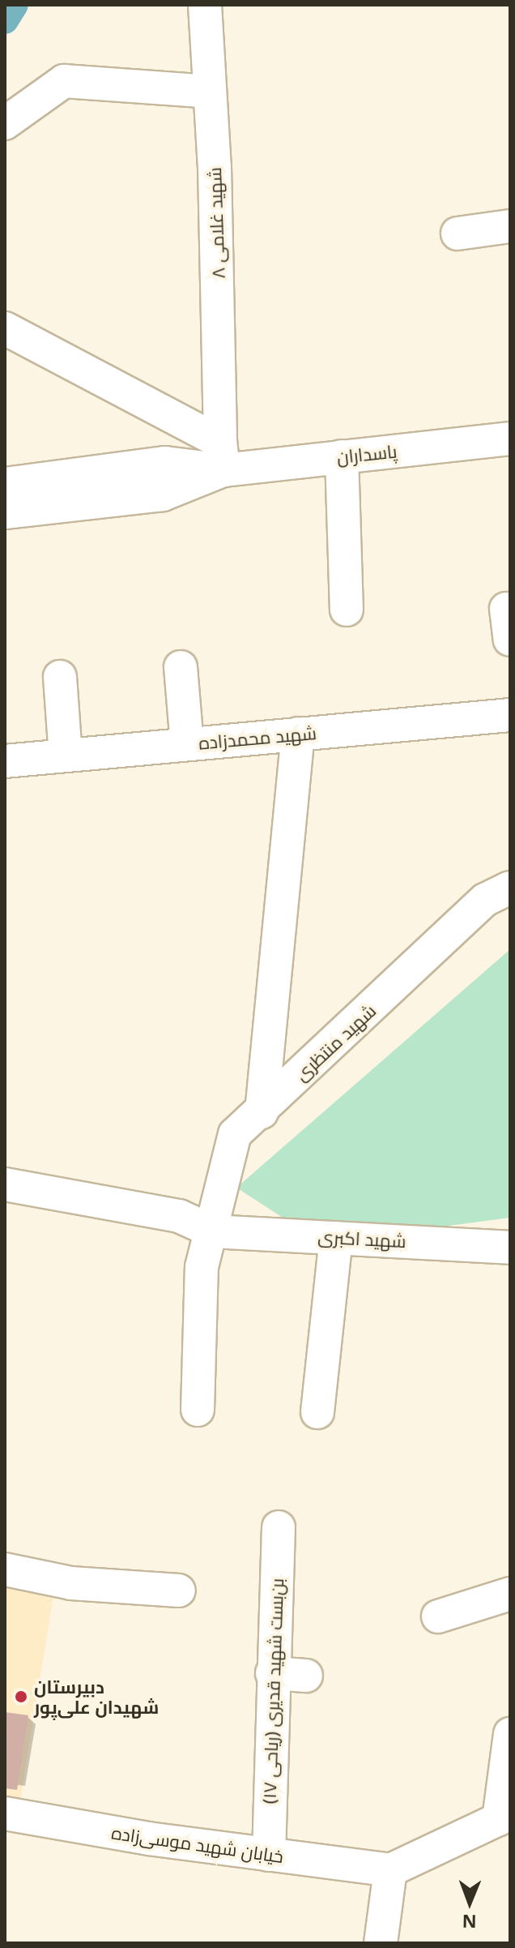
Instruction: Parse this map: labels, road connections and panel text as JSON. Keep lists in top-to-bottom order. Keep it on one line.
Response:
{"streets":{"street":["۸ شهید غلامی","پاسداران","شهید محمدزاده","شهید منتظری","شهید اکبری","بن‌بست شهید قدیری (ریاحی ۱۷)","خیابان شهید موسی‌زاده"]},"crossings":[["۸ شهید غلامی","پاسداران"],["شهید منتظری","شهید اکبری"],["بن‌بست شهید قدیری (ریاحی ۱۷)","خیابان شهید موسی‌زاده"]],"places":["دبیرستان شهیدان علی‌پور"],"north":"bottom"}
